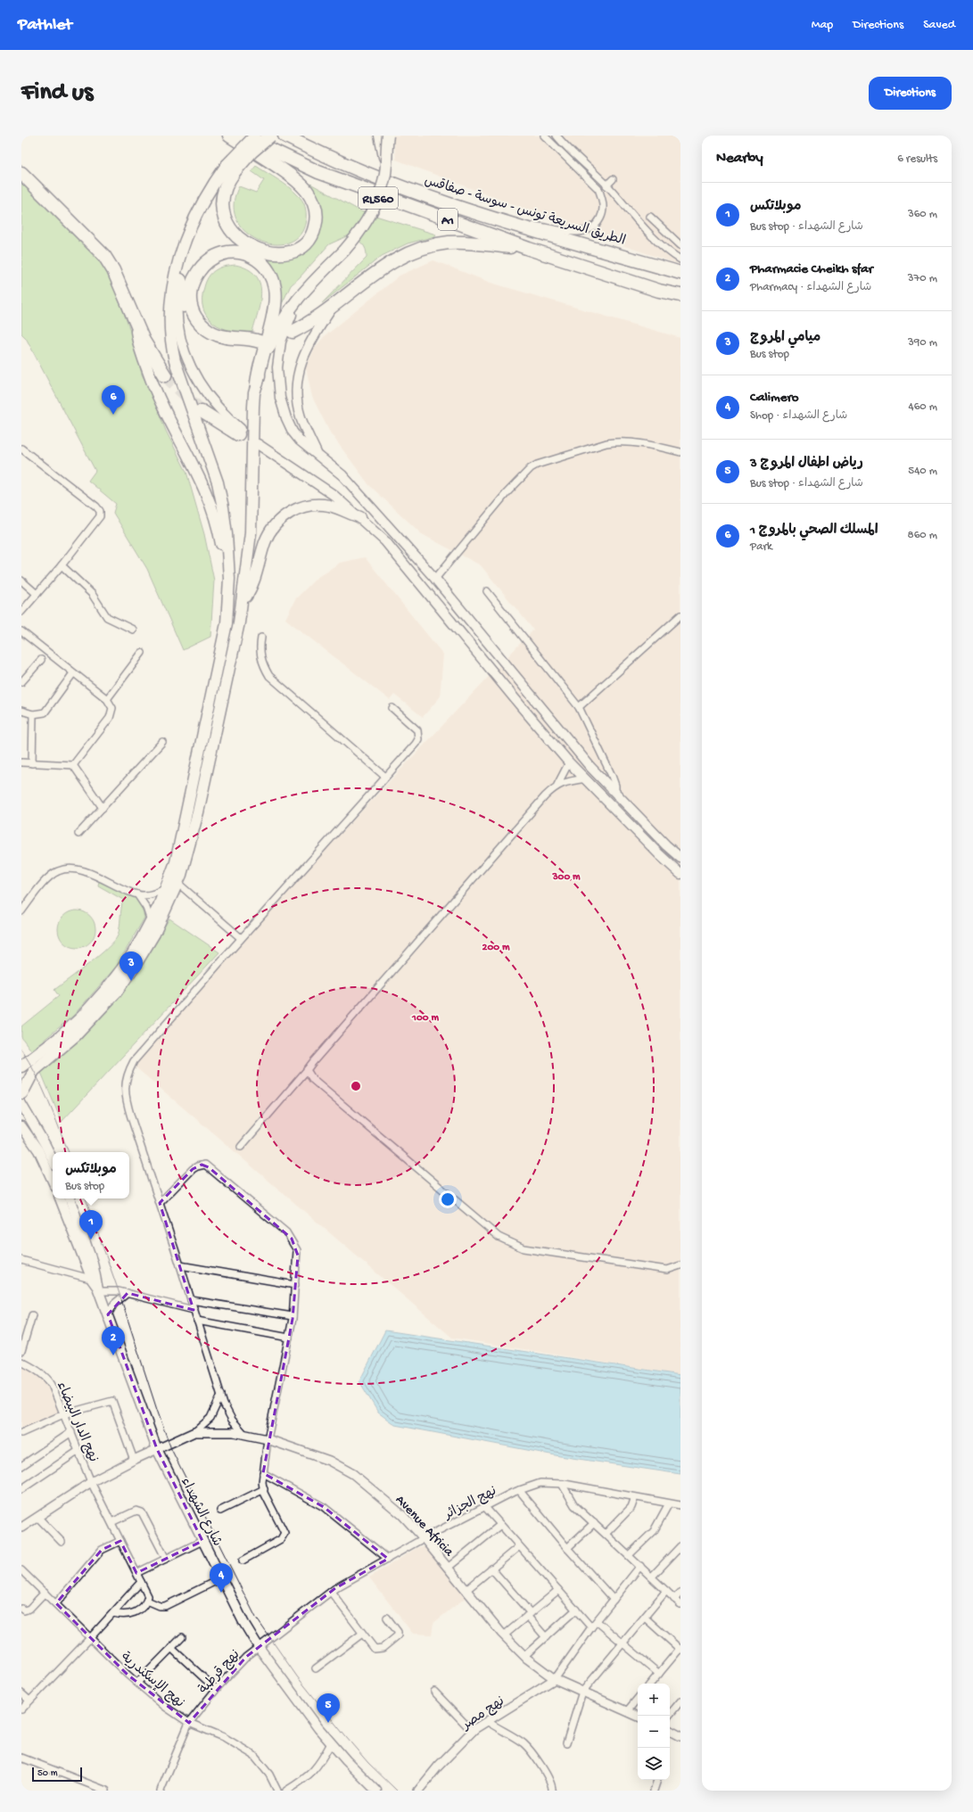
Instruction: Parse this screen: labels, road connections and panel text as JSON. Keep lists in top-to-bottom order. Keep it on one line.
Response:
{"streets":{"highway":["RL560","الطريق السريعة تونس - سوسة - صفاقس","A1"],"main road":["شارع الشهداء"],"street":["نهج الدار البيضاء","نهج الجزائر","Avenue Africia","نهج قرطبة","نهج الإسكندرية","نهج مصر"]},"crossings":[["نهج الدار البيضاء","Avenue Africia"],["نهج الجزائر","شارع الشهداء"],["نهج الجزائر","Avenue Africia"],["نهج الجزائر","نهج قرطبة"],["شارع الشهداء","Avenue Africia"],["شارع الشهداء","نهج قرطبة"],["Avenue Africia","نهج مصر"],["نهج قرطبة","نهج الإسكندرية"]],"scale_bar":"50 m","page":{"header":"Pathlet","nav":["Map","Directions","Saved"],"buttons":"Directions","title":"Find us","heading":["Nearby","6 results"],"list":[{"mark":"1","name":"موبلاتكس","note":"Bus stop · شارع الشهداء","value":"360 m"},{"mark":"2","name":"Pharmacie Cheikh sfar","note":"Pharmacy · شارع الشهداء","value":"370 m"},{"mark":"3","name":"ميامي المروج","note":"Bus stop","value":"390 m"},{"mark":"4","name":"Calimero","note":"Shop · شارع الشهداء","value":"460 m"},{"mark":"5","name":"رياض اطفال المروج 3","note":"Bus stop · شارع الشهداء","value":"540 m"},{"mark":"6","name":"المسلك الصحي بالمروج 1","note":"Park","value":"860 m"}],"pins":["6","3","1","2","4","5"],"popup":["موبلاتكس","Bus stop"],"map_buttons":["+","−"],"scale":"50 m"},"rings":["300 m","200 m","100 m"]}
